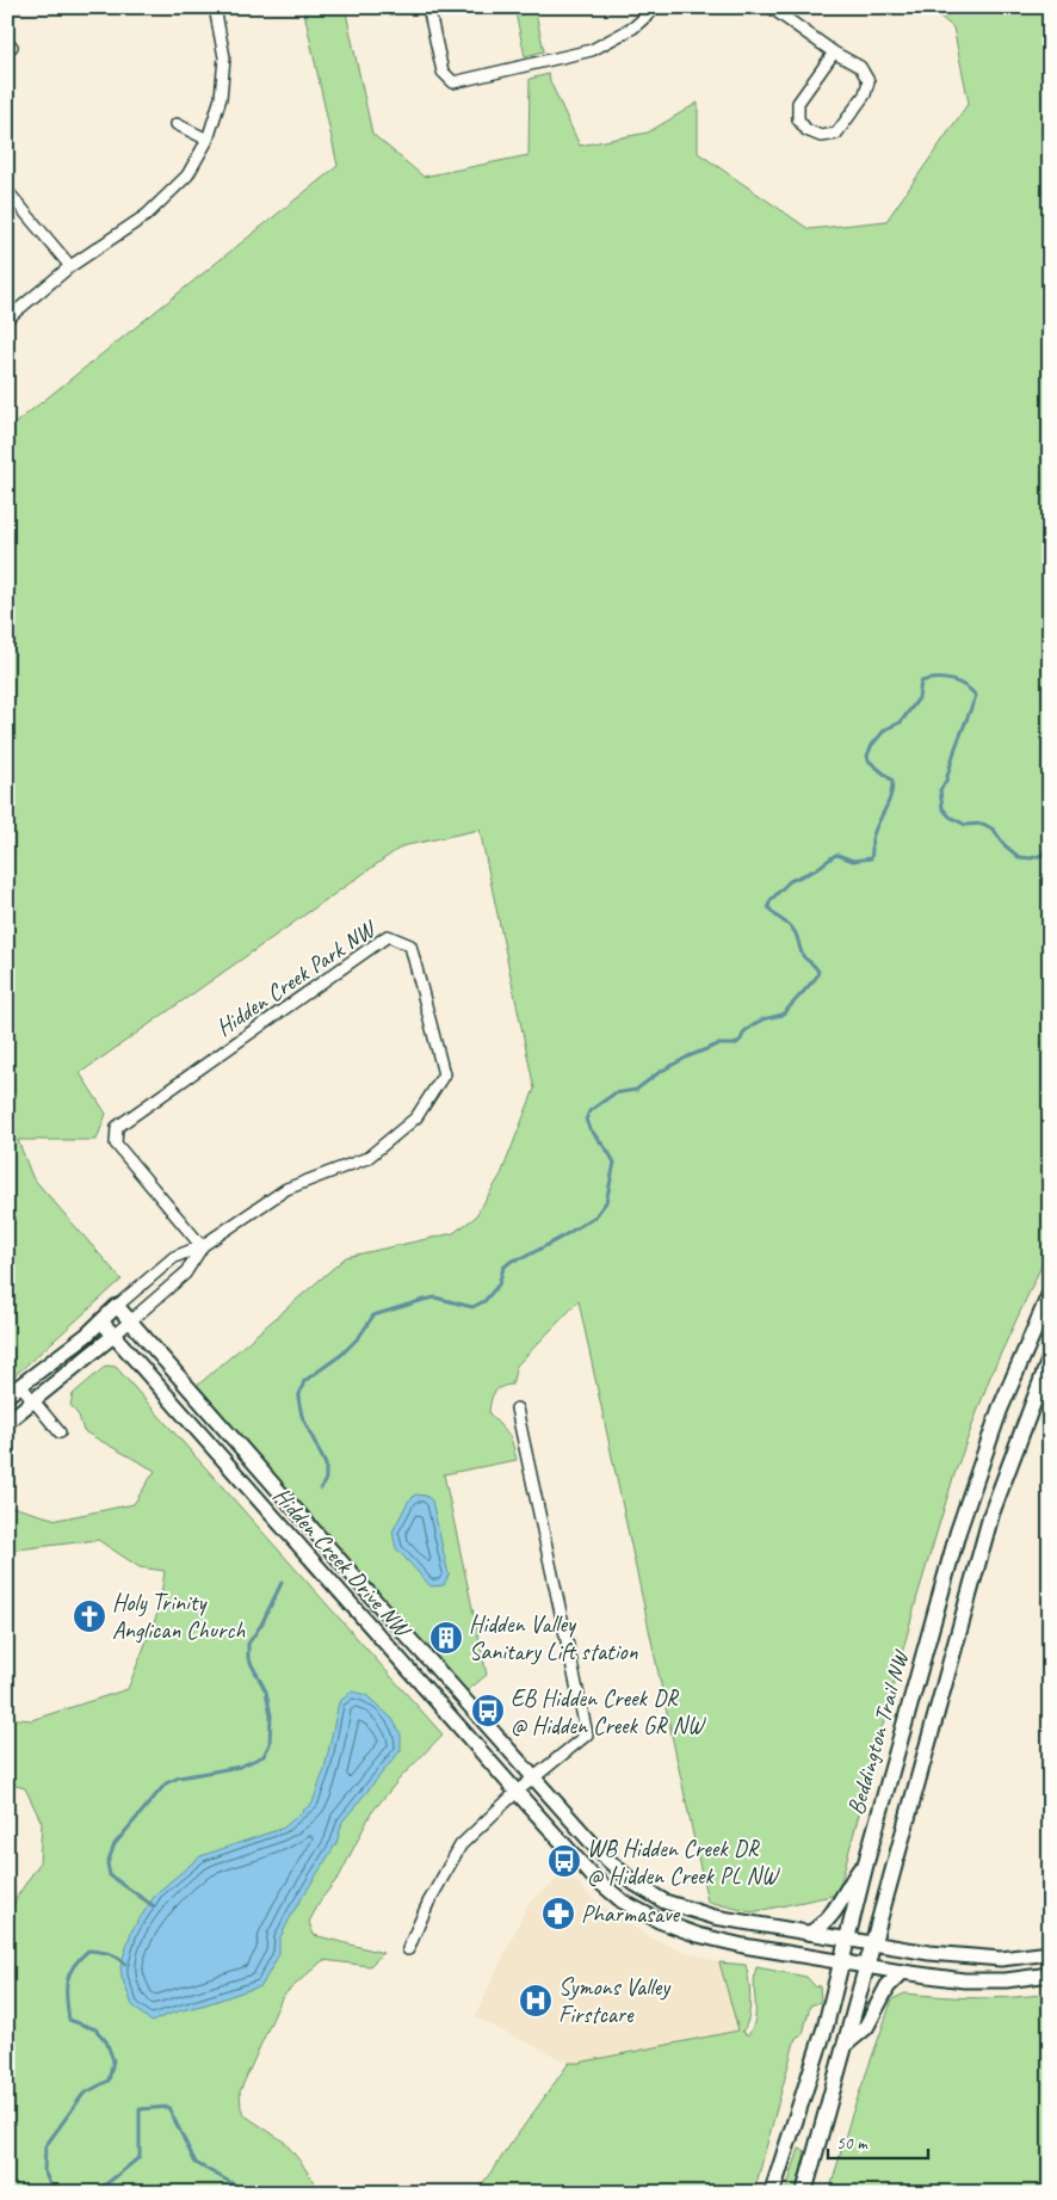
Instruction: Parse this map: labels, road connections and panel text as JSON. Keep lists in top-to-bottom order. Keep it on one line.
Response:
{"streets":{"main road":["Beddington Trail NW"],"street":["Hidden Creek Park NW","Hidden Creek Drive NW"]},"crossings":[["Hidden Creek Drive NW","Beddington Trail NW"]],"places":{"church":["Holy Trinity Anglican Church"],"building":["Hidden Valley Sanitary Lift station"],"bus stop":["EB Hidden Creek DR @ Hidden Creek GR NW","WB Hidden Creek DR @ Hidden Creek PL NW"],"pharmacy":["Pharmasave"],"hospital":["Symons Valley Firstcare"]},"scale_bar":"50 m"}
